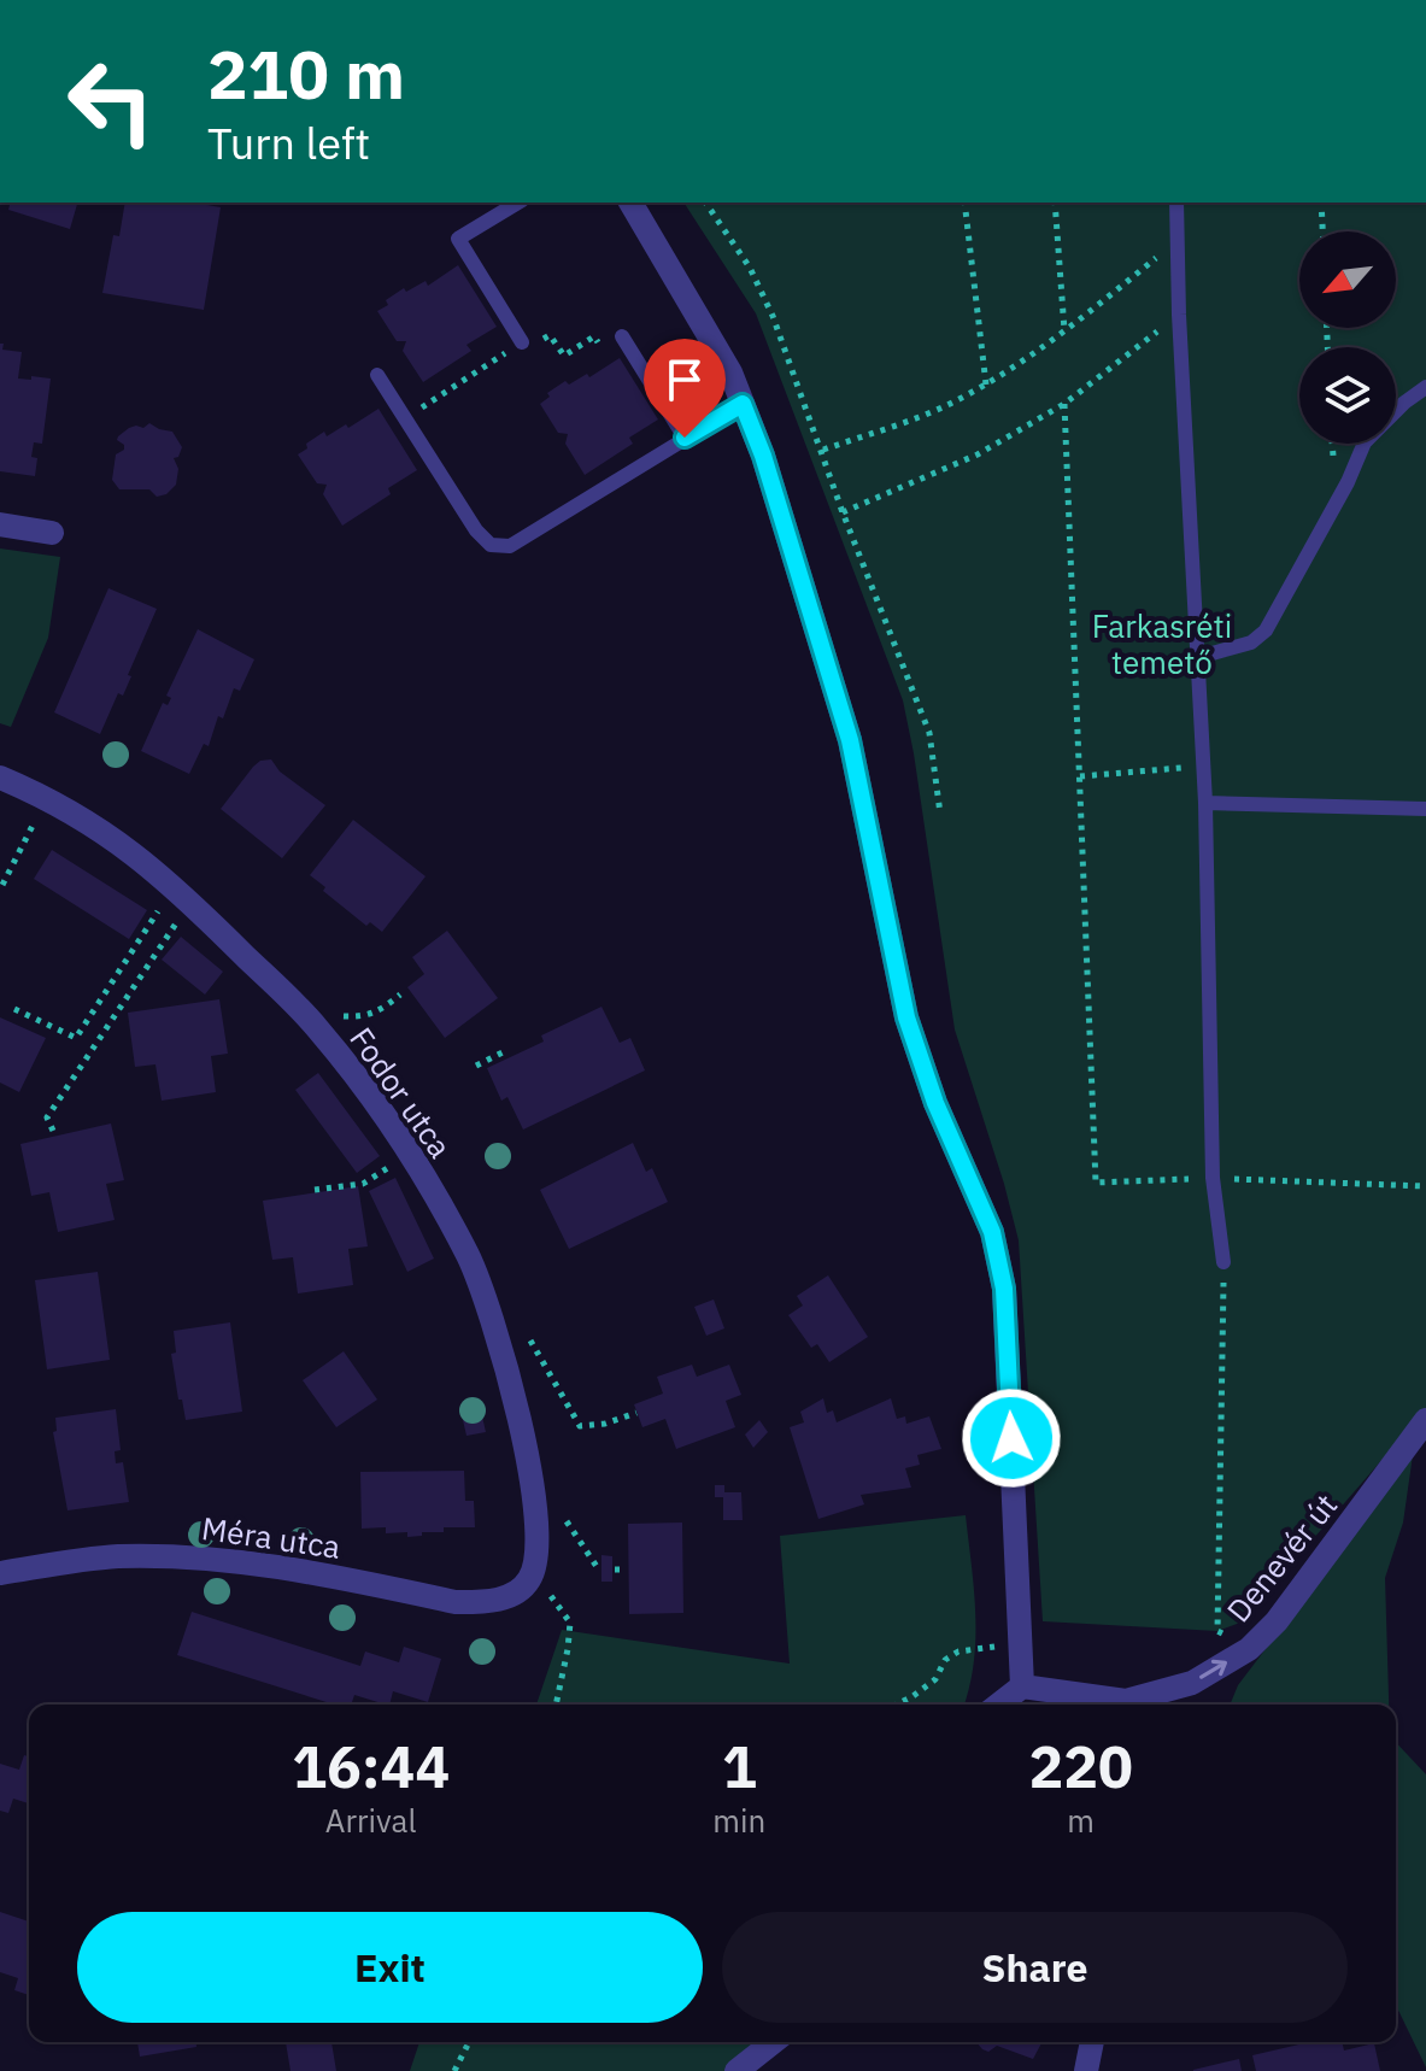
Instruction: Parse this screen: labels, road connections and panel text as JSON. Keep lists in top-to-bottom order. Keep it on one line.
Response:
{"streets":{"street":["Fodor utca","Méra utca","Denevér út"]},"crossings":[["Fodor utca","Méra utca"]],"parks":["Farkasréti temető"],"north":"bottom left","page":{"turn":["210 m","Turn left"],"eta":["16:44","Arrival","1","min","220","m"],"buttons":["Exit","Share"]}}
